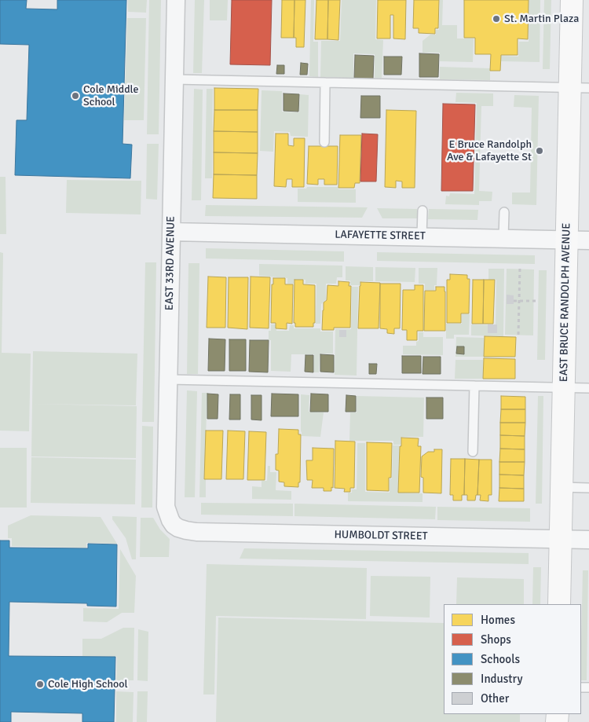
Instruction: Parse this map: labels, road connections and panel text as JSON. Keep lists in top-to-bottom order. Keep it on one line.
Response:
{"streets":{"street":["LAFAYETTE STREET","EAST 33RD AVENUE","EAST BRUCE RANDOLPH AVENUE","HUMBOLDT STREET"]},"crossings":[["LAFAYETTE STREET","EAST 33RD AVENUE"],["LAFAYETTE STREET","EAST BRUCE RANDOLPH AVENUE"],["EAST 33RD AVENUE","HUMBOLDT STREET"],["EAST BRUCE RANDOLPH AVENUE","HUMBOLDT STREET"]],"places":["St. Martin Plaza","Cole Middle School","E Bruce Randolph Ave & Lafayette St","Cole High School"],"legend":["Homes","Shops","Schools","Industry","Other"]}
